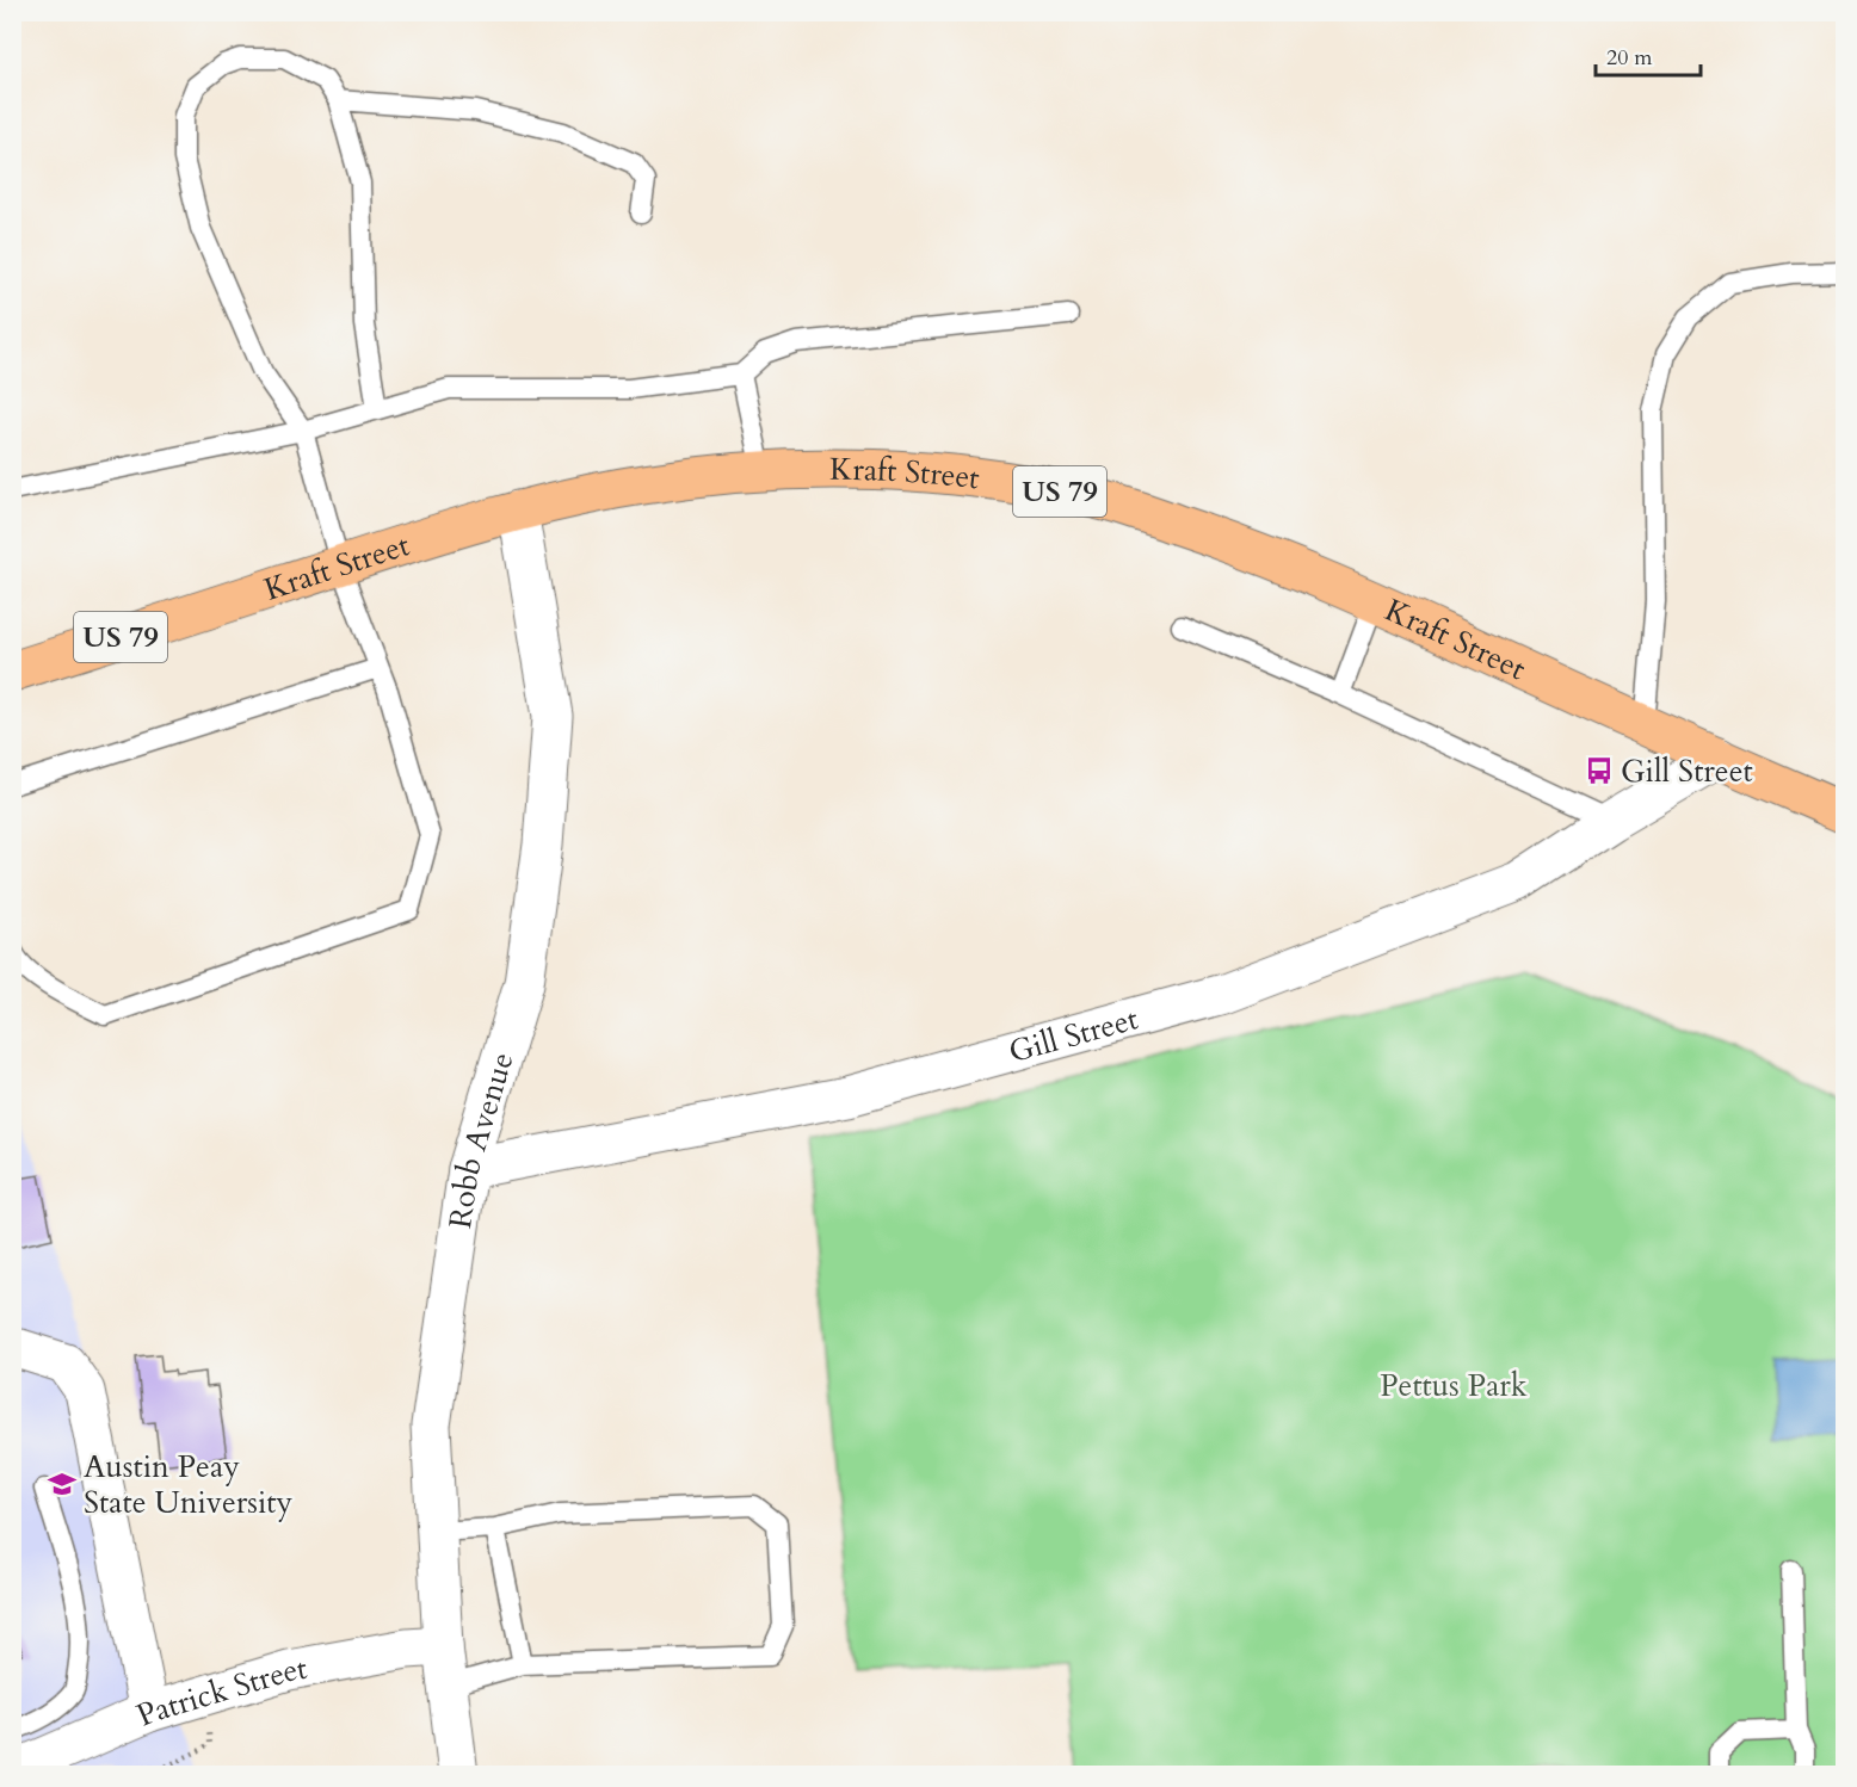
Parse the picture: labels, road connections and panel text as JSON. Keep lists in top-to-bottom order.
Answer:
{
  "streets": {
    "highway": ["Kraft Street", "US 79"],
    "street": ["Gill Street", "Robb Avenue", "Patrick Street"]
  },
  "crossings": [
    ["Kraft Street", "Gill Street"],
    ["Kraft Street", "Robb Avenue"],
    ["Gill Street", "Robb Avenue"],
    ["Robb Avenue", "Patrick Street"]
  ],
  "parks": ["Pettus Park"],
  "places": {
    "bus stop": ["Gill Street"],
    "school or university": ["Austin Peay State University"]
  },
  "scale_bar": "20 m"
}
